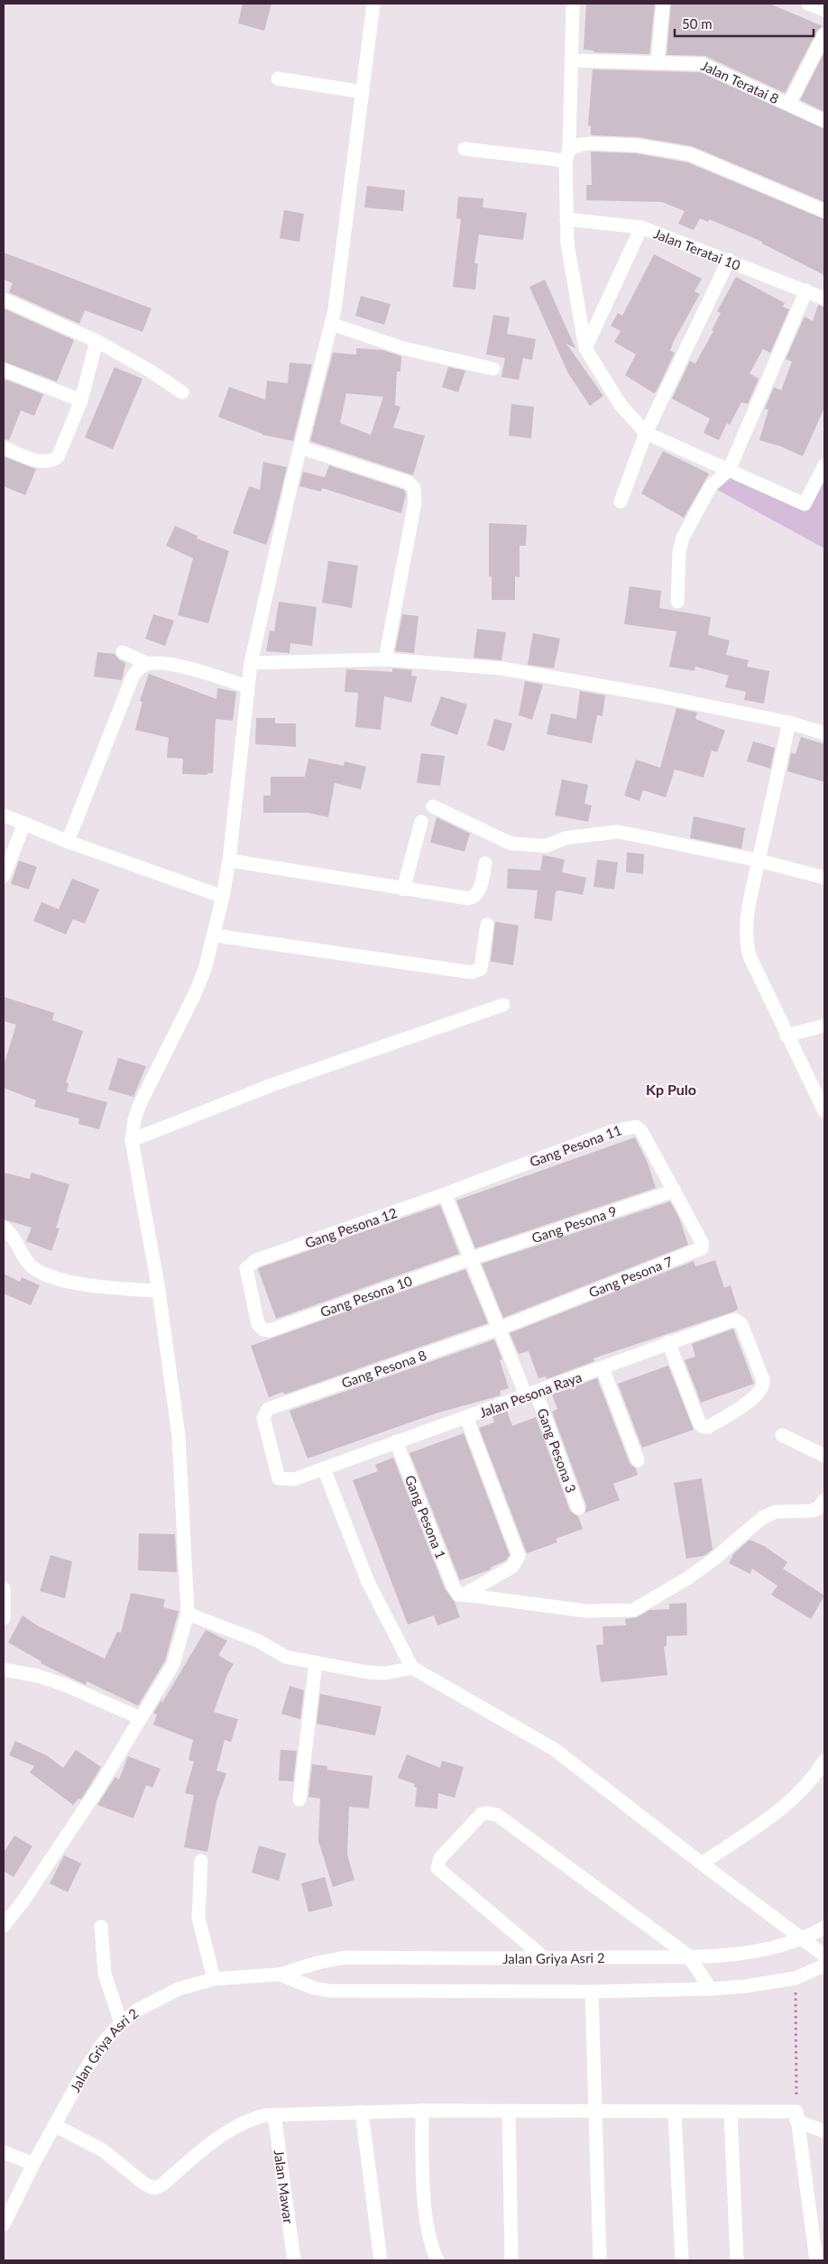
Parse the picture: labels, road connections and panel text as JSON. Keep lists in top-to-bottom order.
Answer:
{
  "streets": {
    "street": [
      "Jalan Teratai 8",
      "Jalan Teratai 10",
      "Gang Pesona 11",
      "Gang Pesona 9",
      "Gang Pesona 12",
      "Gang Pesona 7",
      "Gang Pesona 10",
      "Gang Pesona 8",
      "Jalan Pesona Raya",
      "Gang Pesona 3",
      "Gang Pesona 1",
      "Jalan Griya Asri 2",
      "Jalan Mawar"
    ]
  },
  "crossings": [
    ["Gang Pesona 11", "Gang Pesona 9"],
    ["Gang Pesona 11", "Gang Pesona 12"],
    ["Gang Pesona 11", "Gang Pesona 7"],
    ["Gang Pesona 11", "Gang Pesona 3"],
    ["Gang Pesona 9", "Gang Pesona 7"],
    ["Gang Pesona 9", "Gang Pesona 10"],
    ["Gang Pesona 9", "Gang Pesona 3"],
    ["Gang Pesona 12", "Gang Pesona 10"],
    ["Gang Pesona 12", "Gang Pesona 3"],
    ["Gang Pesona 7", "Gang Pesona 8"],
    ["Gang Pesona 7", "Gang Pesona 3"],
    ["Gang Pesona 10", "Gang Pesona 3"],
    ["Gang Pesona 8", "Jalan Pesona Raya"],
    ["Gang Pesona 8", "Gang Pesona 3"],
    ["Jalan Pesona Raya", "Gang Pesona 3"],
    ["Jalan Pesona Raya", "Gang Pesona 1"]
  ],
  "districts": ["Kp Pulo"],
  "scale_bar": "50 m"
}
